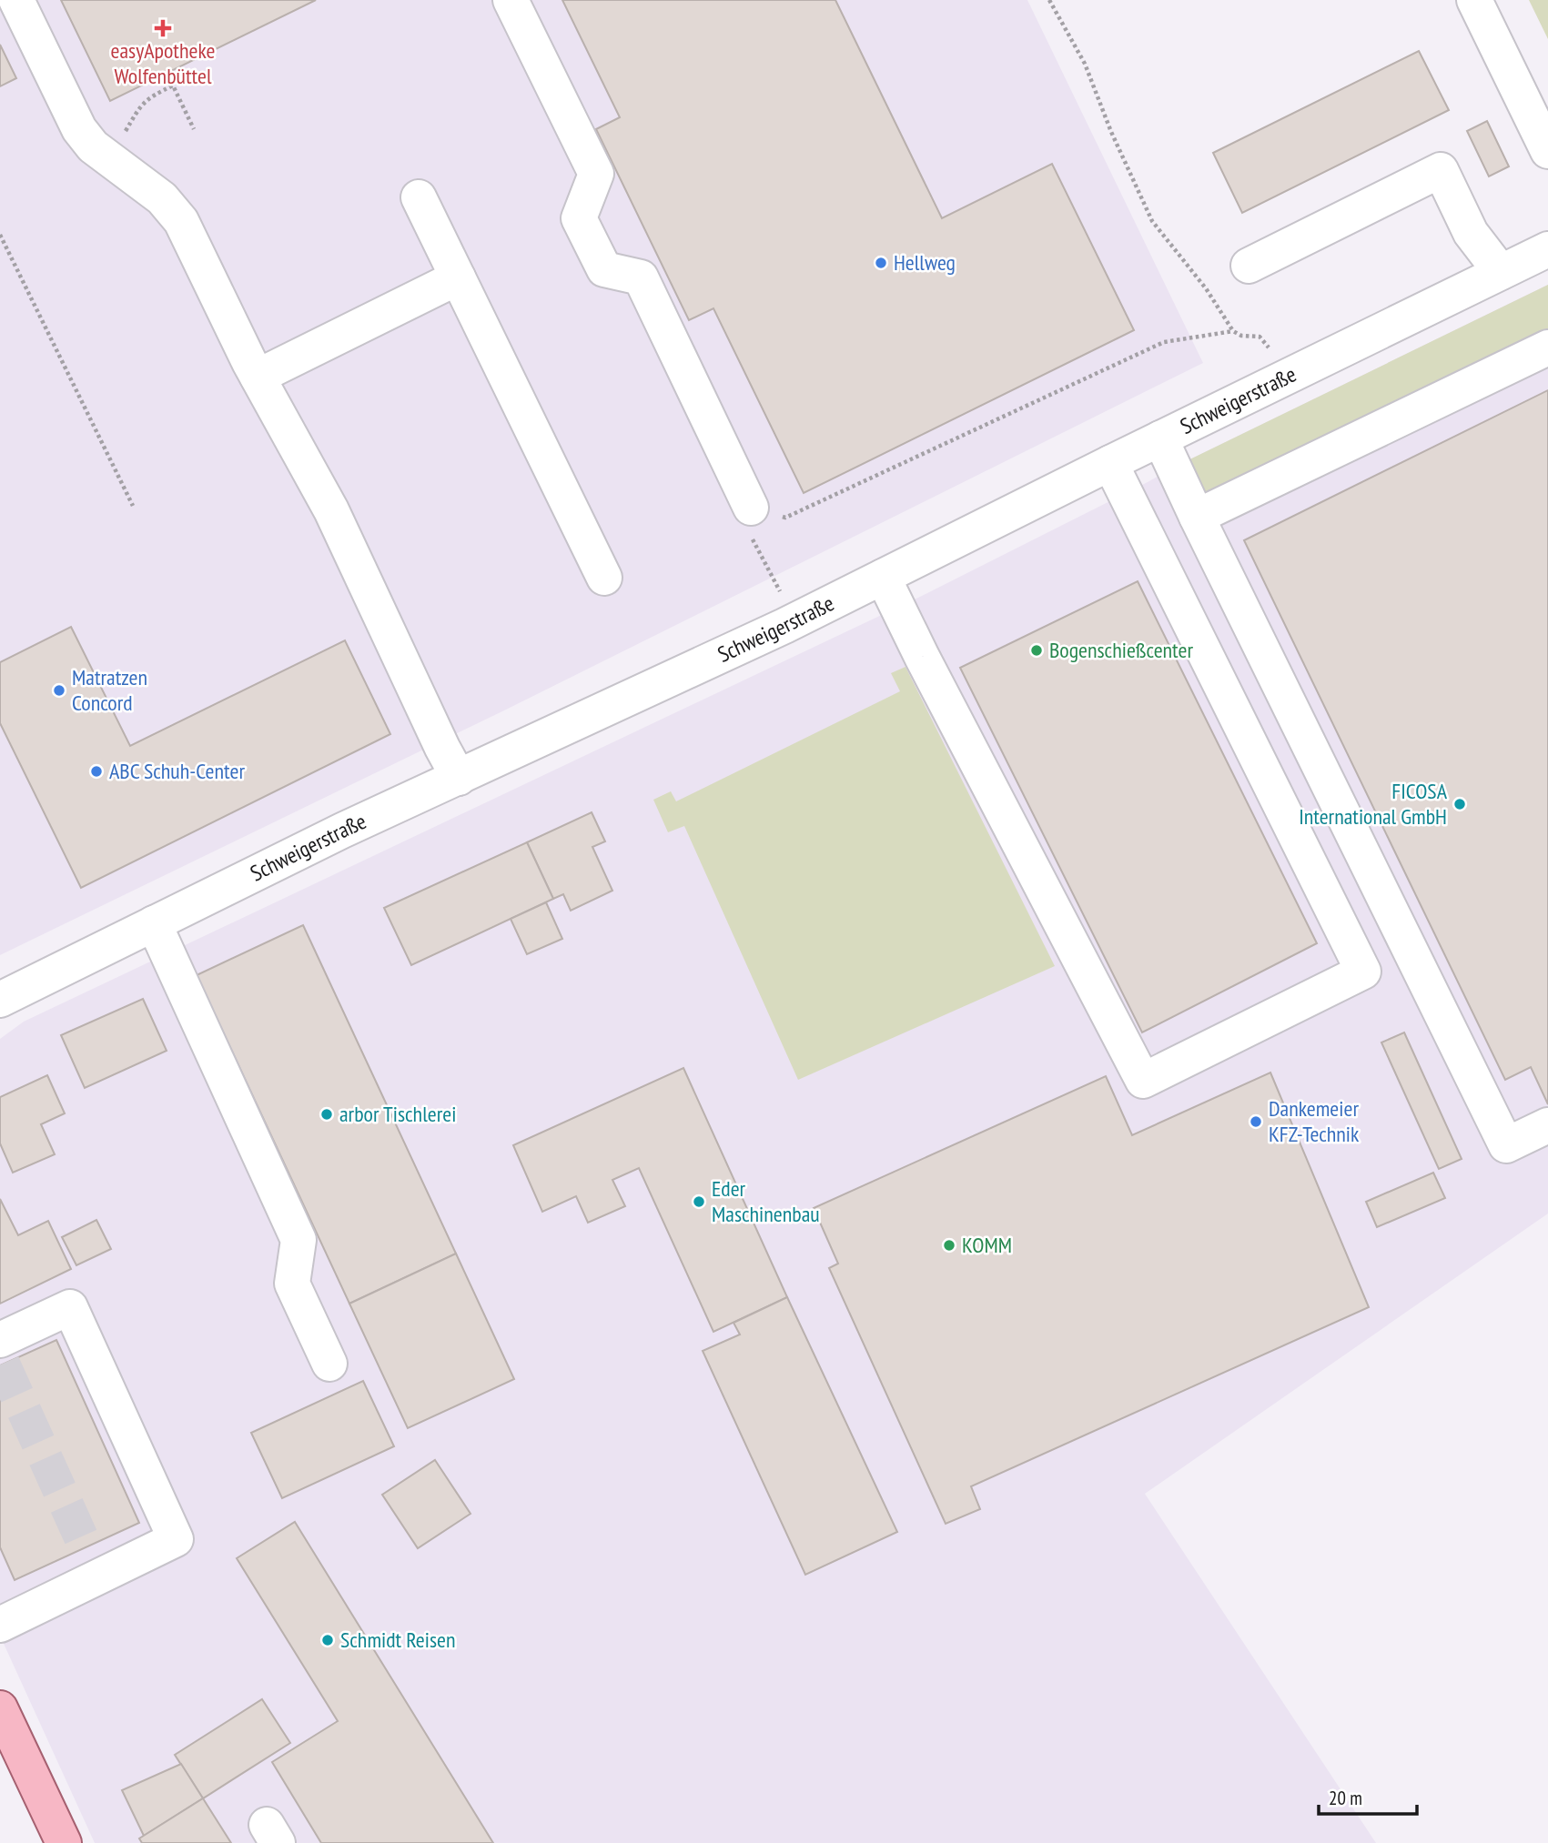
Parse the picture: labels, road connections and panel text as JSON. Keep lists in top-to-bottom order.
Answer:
{
  "streets": {
    "street": ["Schweigerstraße"]
  },
  "places": {
    "health": ["easyApotheke Wolfenbüttel"],
    "other": [
      "Hellweg",
      "Bogenschießcenter",
      "Matratzen Concord",
      "ABC Schuh-Center",
      "FICOSA International GmbH",
      "arbor Tischlerei",
      "Dankemeier KFZ-Technik",
      "Eder Maschinenbau",
      "KOMM",
      "Schmidt Reisen"
    ]
  },
  "scale_bar": "20 m"
}
